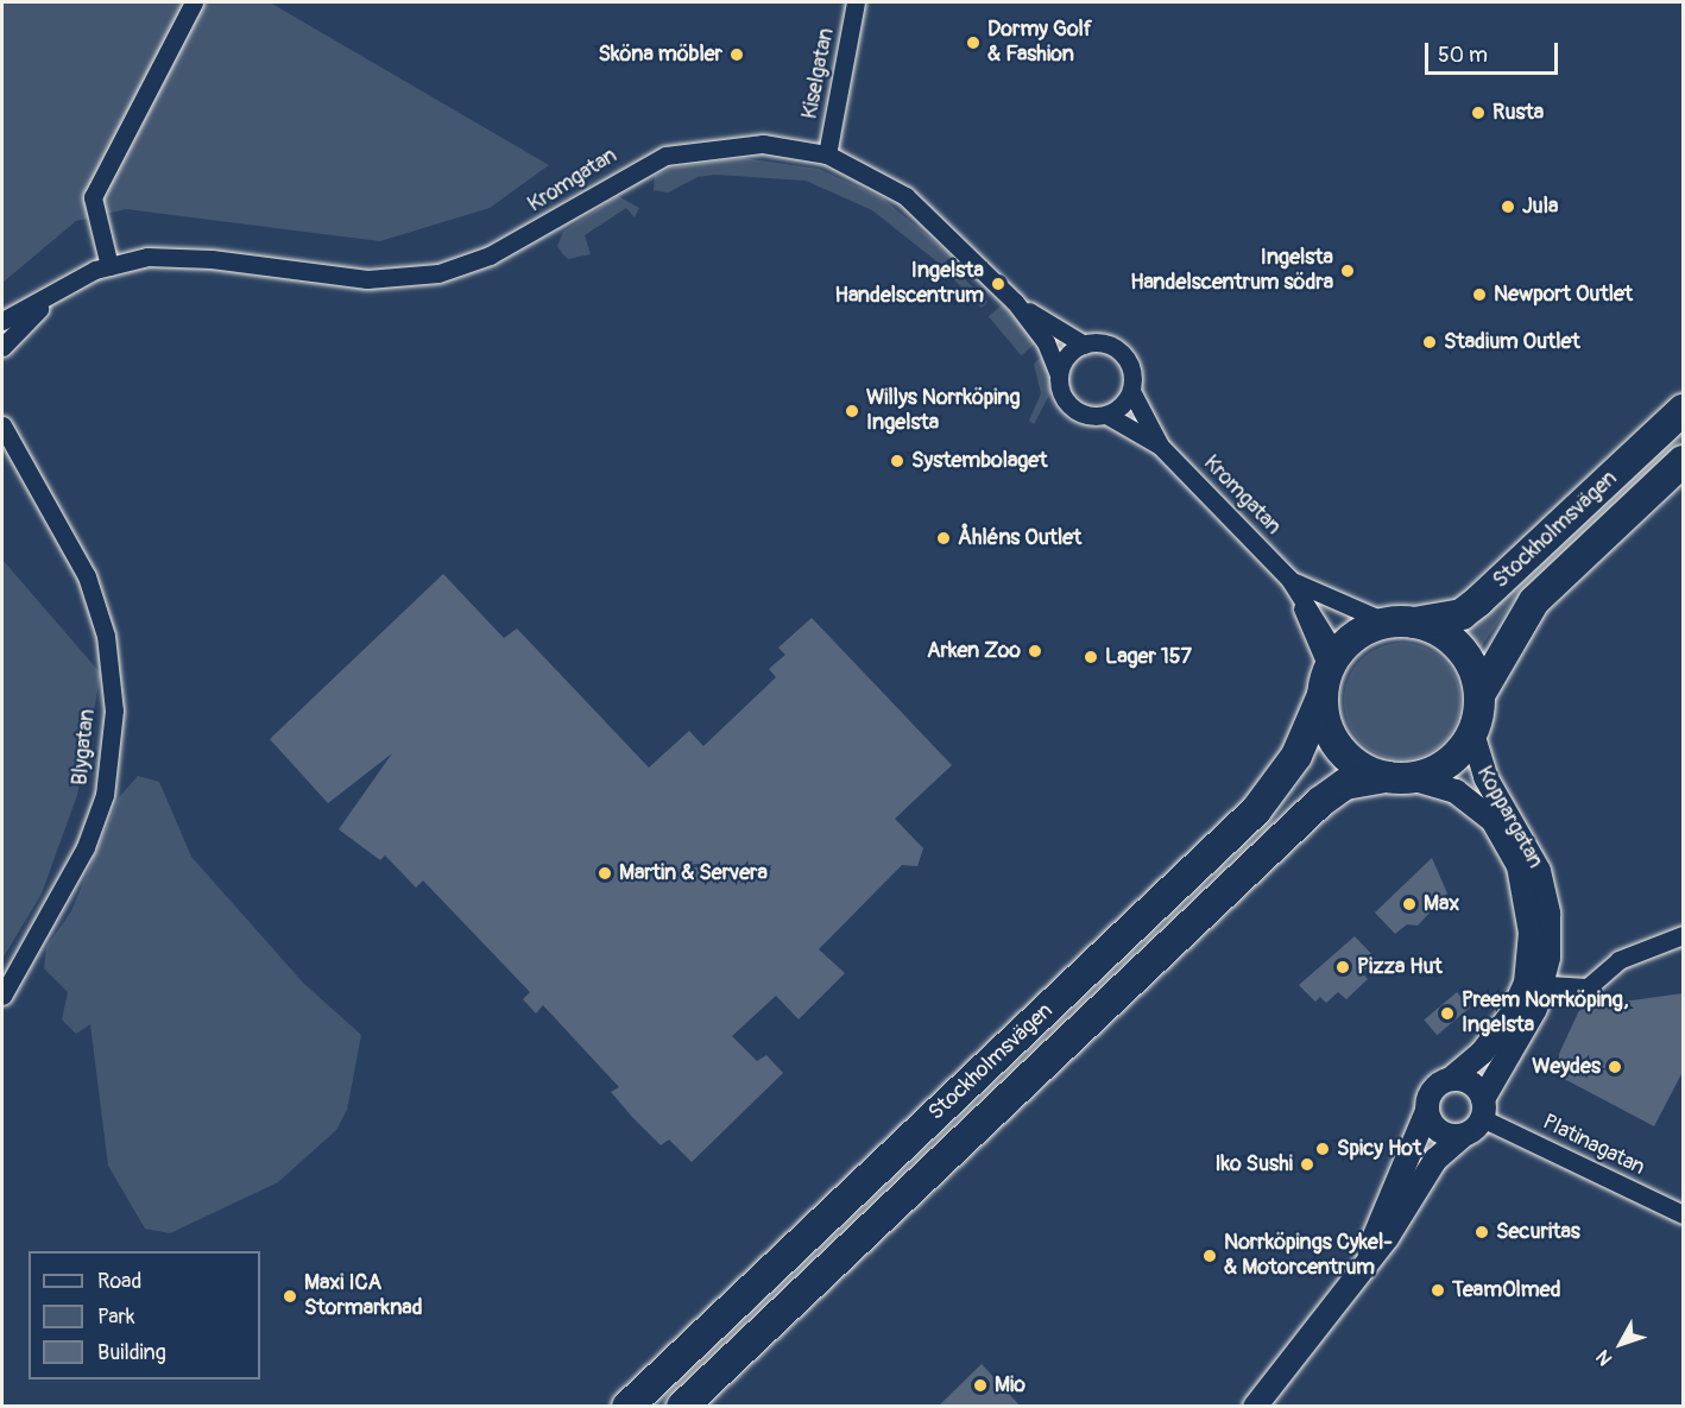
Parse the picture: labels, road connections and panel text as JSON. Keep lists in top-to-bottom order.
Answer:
{
  "streets": {
    "highway": ["Stockholmsvägen"],
    "street": [
      "Kiselgatan",
      "Kromgatan",
      "Blygatan",
      "Koppargatan",
      "Platinagatan"
    ]
  },
  "crossings": [
    ["Kiselgatan", "Kromgatan"],
    ["Kromgatan", "Stockholmsvägen"],
    ["Kromgatan", "Koppargatan"],
    ["Stockholmsvägen", "Koppargatan"],
    ["Koppargatan", "Platinagatan"]
  ],
  "places": [
    "Dormy Golf & Fashion",
    "Sköna möbler",
    "Rusta",
    "Jula",
    "Ingelsta Handelscentrum södra",
    "Ingelsta Handelscentrum",
    "Newport Outlet",
    "Stadium Outlet",
    "Willys Norrköping Ingelsta",
    "Systembolaget",
    "Åhléns Outlet",
    "Arken Zoo",
    "Lager 157",
    "Martin & Servera",
    "Max",
    "Pizza Hut",
    "Preem Norrköping, Ingelsta",
    "Weydes",
    "Spicy Hot",
    "Iko Sushi",
    "Securitas",
    "Norrköpings Cykel- & Motorcentrum",
    "TeamOlmed",
    "Maxi ICA Stormarknad",
    "Mio"
  ],
  "legend": ["Road", "Park", "Building"],
  "scale_bar": "50 m",
  "north": "bottom left"
}
